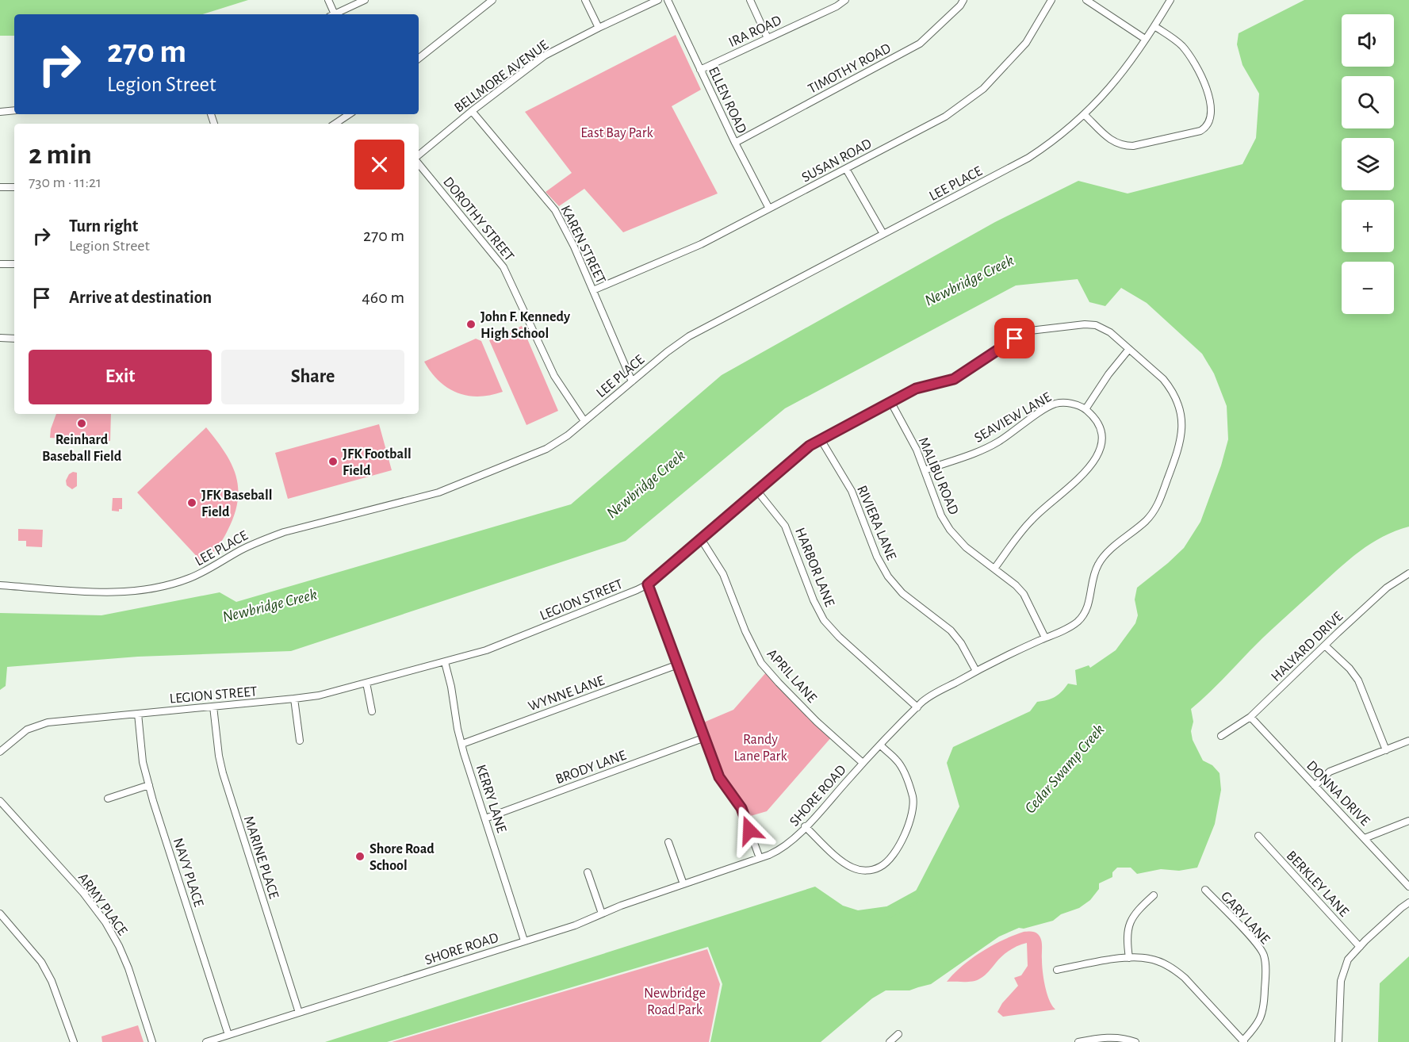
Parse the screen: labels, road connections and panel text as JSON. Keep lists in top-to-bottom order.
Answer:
{
  "streets": {
    "street": [
      "IRA ROAD",
      "TIMOTHY ROAD",
      "BELLMORE AVENUE",
      "ELLEN ROAD",
      "SUSAN ROAD",
      "LEE PLACE",
      "DOROTHY STREET",
      "KAREN STREET",
      "SEAVIEW LANE",
      "MALIBU ROAD",
      "RIVIERA LANE",
      "HARBOR LANE",
      "LEGION STREET",
      "HALYARD DRIVE",
      "APRIL LANE",
      "WYNNE LANE",
      "BRODY LANE",
      "DONNA DRIVE",
      "SHORE ROAD",
      "KERRY LANE",
      "MARINE PLACE",
      "NAVY PLACE",
      "BERKLEY LANE",
      "ARMY PLACE",
      "GARY LANE"
    ]
  },
  "crossings": [
    ["IRA ROAD", "ELLEN ROAD"],
    ["TIMOTHY ROAD", "ELLEN ROAD"],
    ["BELLMORE AVENUE", "KAREN STREET"],
    ["ELLEN ROAD", "SUSAN ROAD"],
    ["SUSAN ROAD", "KAREN STREET"],
    ["LEE PLACE", "DOROTHY STREET"],
    ["LEE PLACE", "KAREN STREET"],
    ["SEAVIEW LANE", "MALIBU ROAD"],
    ["MALIBU ROAD", "LEGION STREET"],
    ["MALIBU ROAD", "SHORE ROAD"],
    ["RIVIERA LANE", "LEGION STREET"],
    ["RIVIERA LANE", "SHORE ROAD"],
    ["HARBOR LANE", "LEGION STREET"],
    ["HARBOR LANE", "SHORE ROAD"],
    ["LEGION STREET", "APRIL LANE"],
    ["LEGION STREET", "SHORE ROAD"],
    ["LEGION STREET", "KERRY LANE"],
    ["LEGION STREET", "MARINE PLACE"],
    ["LEGION STREET", "NAVY PLACE"],
    ["HALYARD DRIVE", "DONNA DRIVE"],
    ["APRIL LANE", "SHORE ROAD"],
    ["WYNNE LANE", "KERRY LANE"],
    ["BRODY LANE", "KERRY LANE"],
    ["SHORE ROAD", "KERRY LANE"],
    ["SHORE ROAD", "MARINE PLACE"],
    ["SHORE ROAD", "NAVY PLACE"]
  ],
  "water": ["Newbridge Creek", "Cedar Swamp Creek"],
  "parks": ["East Bay Park", "Randy Lane Park", "Newbridge Road Park"],
  "places": [
    "John F. Kennedy High School",
    "Reinhard Baseball Field",
    "JFK Football Field",
    "JFK Baseball Field",
    "Shore Road School"
  ],
  "page": {
    "map_buttons": ["+", "−"],
    "turn": ["270 m", "Legion Street"],
    "heading": ["2 min", "730 m · 11:21"],
    "list": [
      {
        "name": "Turn right",
        "note": "Legion Street",
        "value": "270 m"
      },
      {
        "name": "Arrive at destination",
        "value": "460 m"
      }
    ],
    "buttons": ["Exit", "Share"]
  }
}
